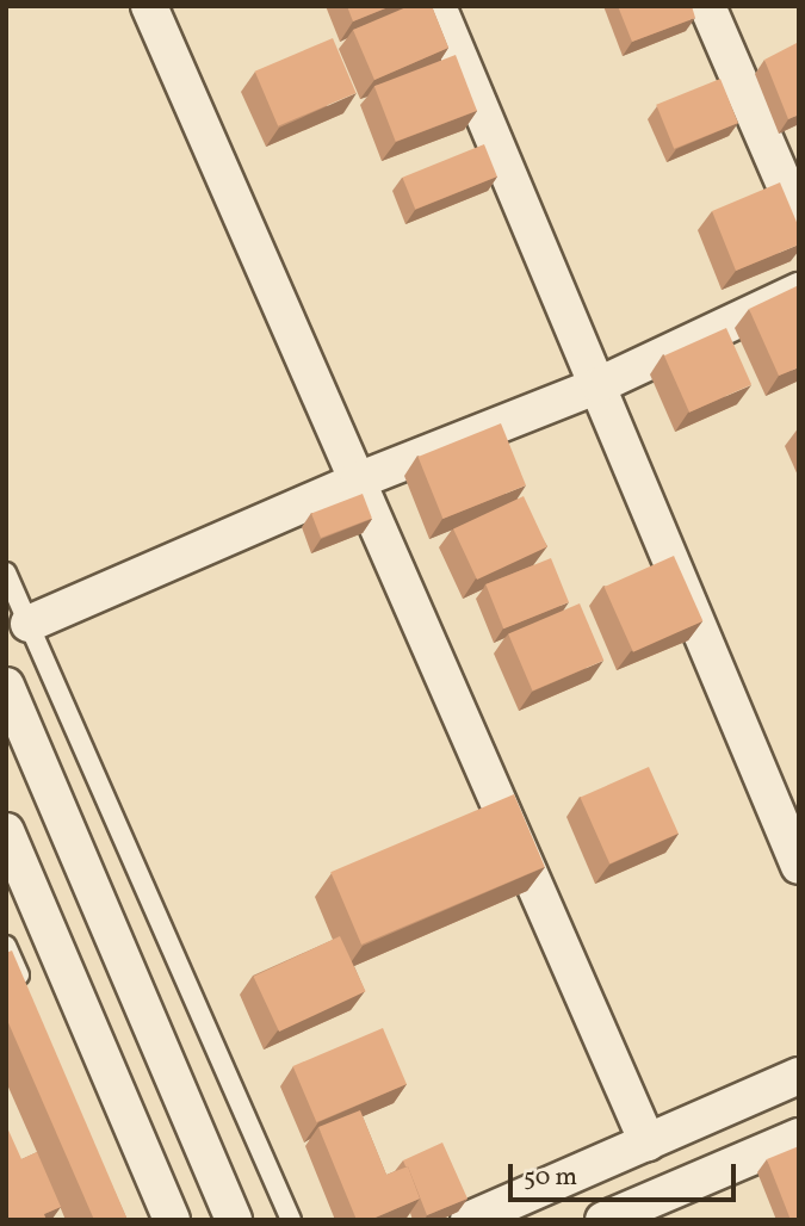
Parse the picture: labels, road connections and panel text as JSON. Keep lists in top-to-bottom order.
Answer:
{
  "scale_bar": "50 m"
}
